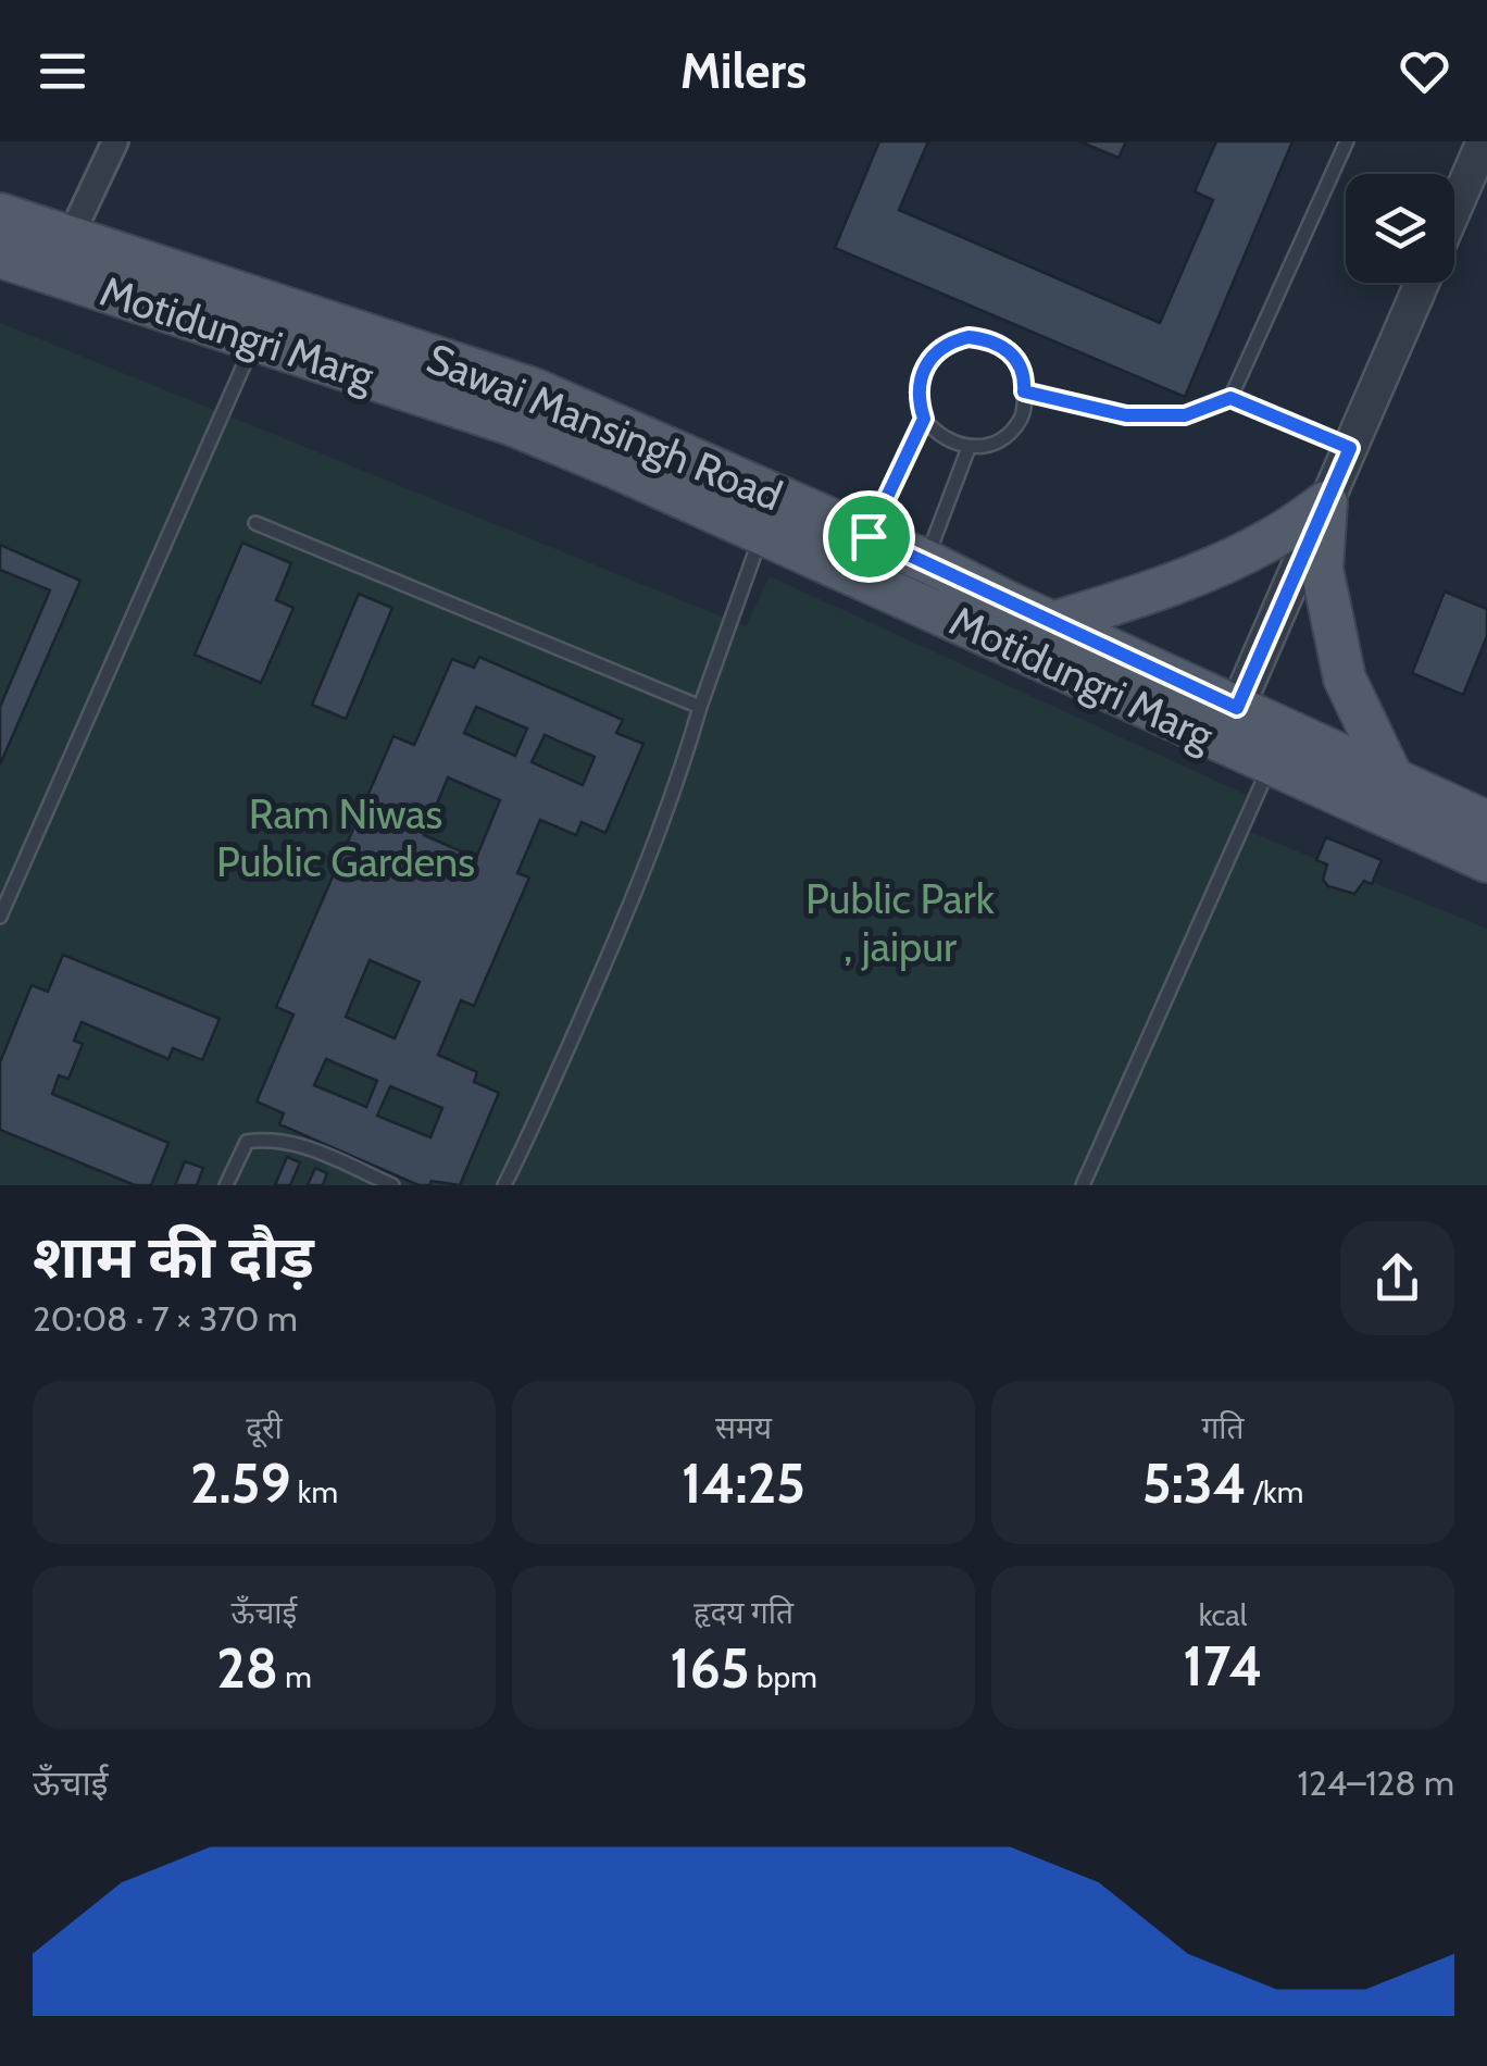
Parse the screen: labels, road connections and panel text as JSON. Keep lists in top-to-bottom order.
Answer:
{
  "streets": {
    "main road": ["Motidungri Marg", "Sawai Mansingh Road"]
  },
  "crossings": [
    ["Motidungri Marg", "Sawai Mansingh Road"]
  ],
  "parks": ["Ram Niwas Public Gardens", "Public Park , jaipur"],
  "page": {
    "header": "Milers",
    "heading": ["शाम की दौड़", "20:08 · 7 × 370 m"],
    "stats": [
      ["दूरी", "2.59 km"],
      ["समय", "14:25"],
      ["गति", "5:34 /km"],
      ["ऊँचाई", "28 m"],
      ["हृदय गति", "165 bpm"],
      ["kcal", "174"]
    ],
    "chart": ["ऊँचाई", "124–128 m"]
  }
}
